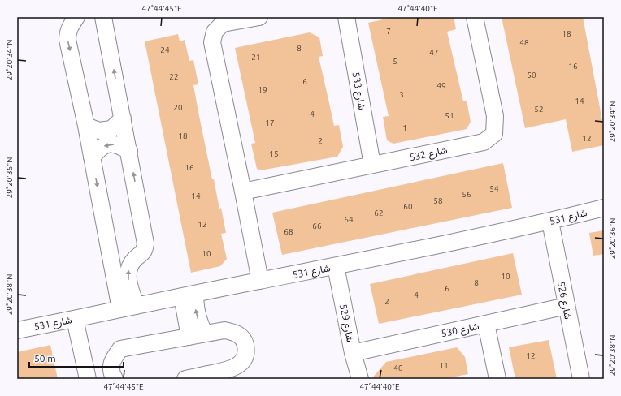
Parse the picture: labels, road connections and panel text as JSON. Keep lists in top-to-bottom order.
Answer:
{
  "streets": {
    "street": [
      "شارع 533",
      "شارع 532",
      "شارع 531",
      "شارع 526",
      "شارع 529",
      "شارع 530"
    ]
  },
  "crossings": [
    ["شارع 533", "شارع 532"],
    ["شارع 531", "شارع 526"],
    ["شارع 531", "شارع 529"],
    ["شارع 526", "شارع 530"],
    ["شارع 529", "شارع 530"]
  ],
  "house_numbers": [
    "7",
    "18",
    "48",
    "8",
    "24",
    "47",
    "21",
    "5",
    "16",
    "50",
    "22",
    "6",
    "49",
    "19",
    "3",
    "14",
    "20",
    "52",
    "4",
    "51",
    "17",
    "1",
    "18",
    "12",
    "2",
    "15",
    "16",
    "54",
    "56",
    "14",
    "58",
    "60",
    "62",
    "64",
    "12",
    "66",
    "68",
    "10",
    "10",
    "8",
    "6",
    "4",
    "2",
    "12",
    "11",
    "40"
  ],
  "scale_bar": "50 m",
  "coordinates": [
    "47°44'45\"E",
    "47°44'40\"E",
    "29°20'34\"N",
    "29°20'36\"N",
    "29°20'38\"N"
  ]
}
